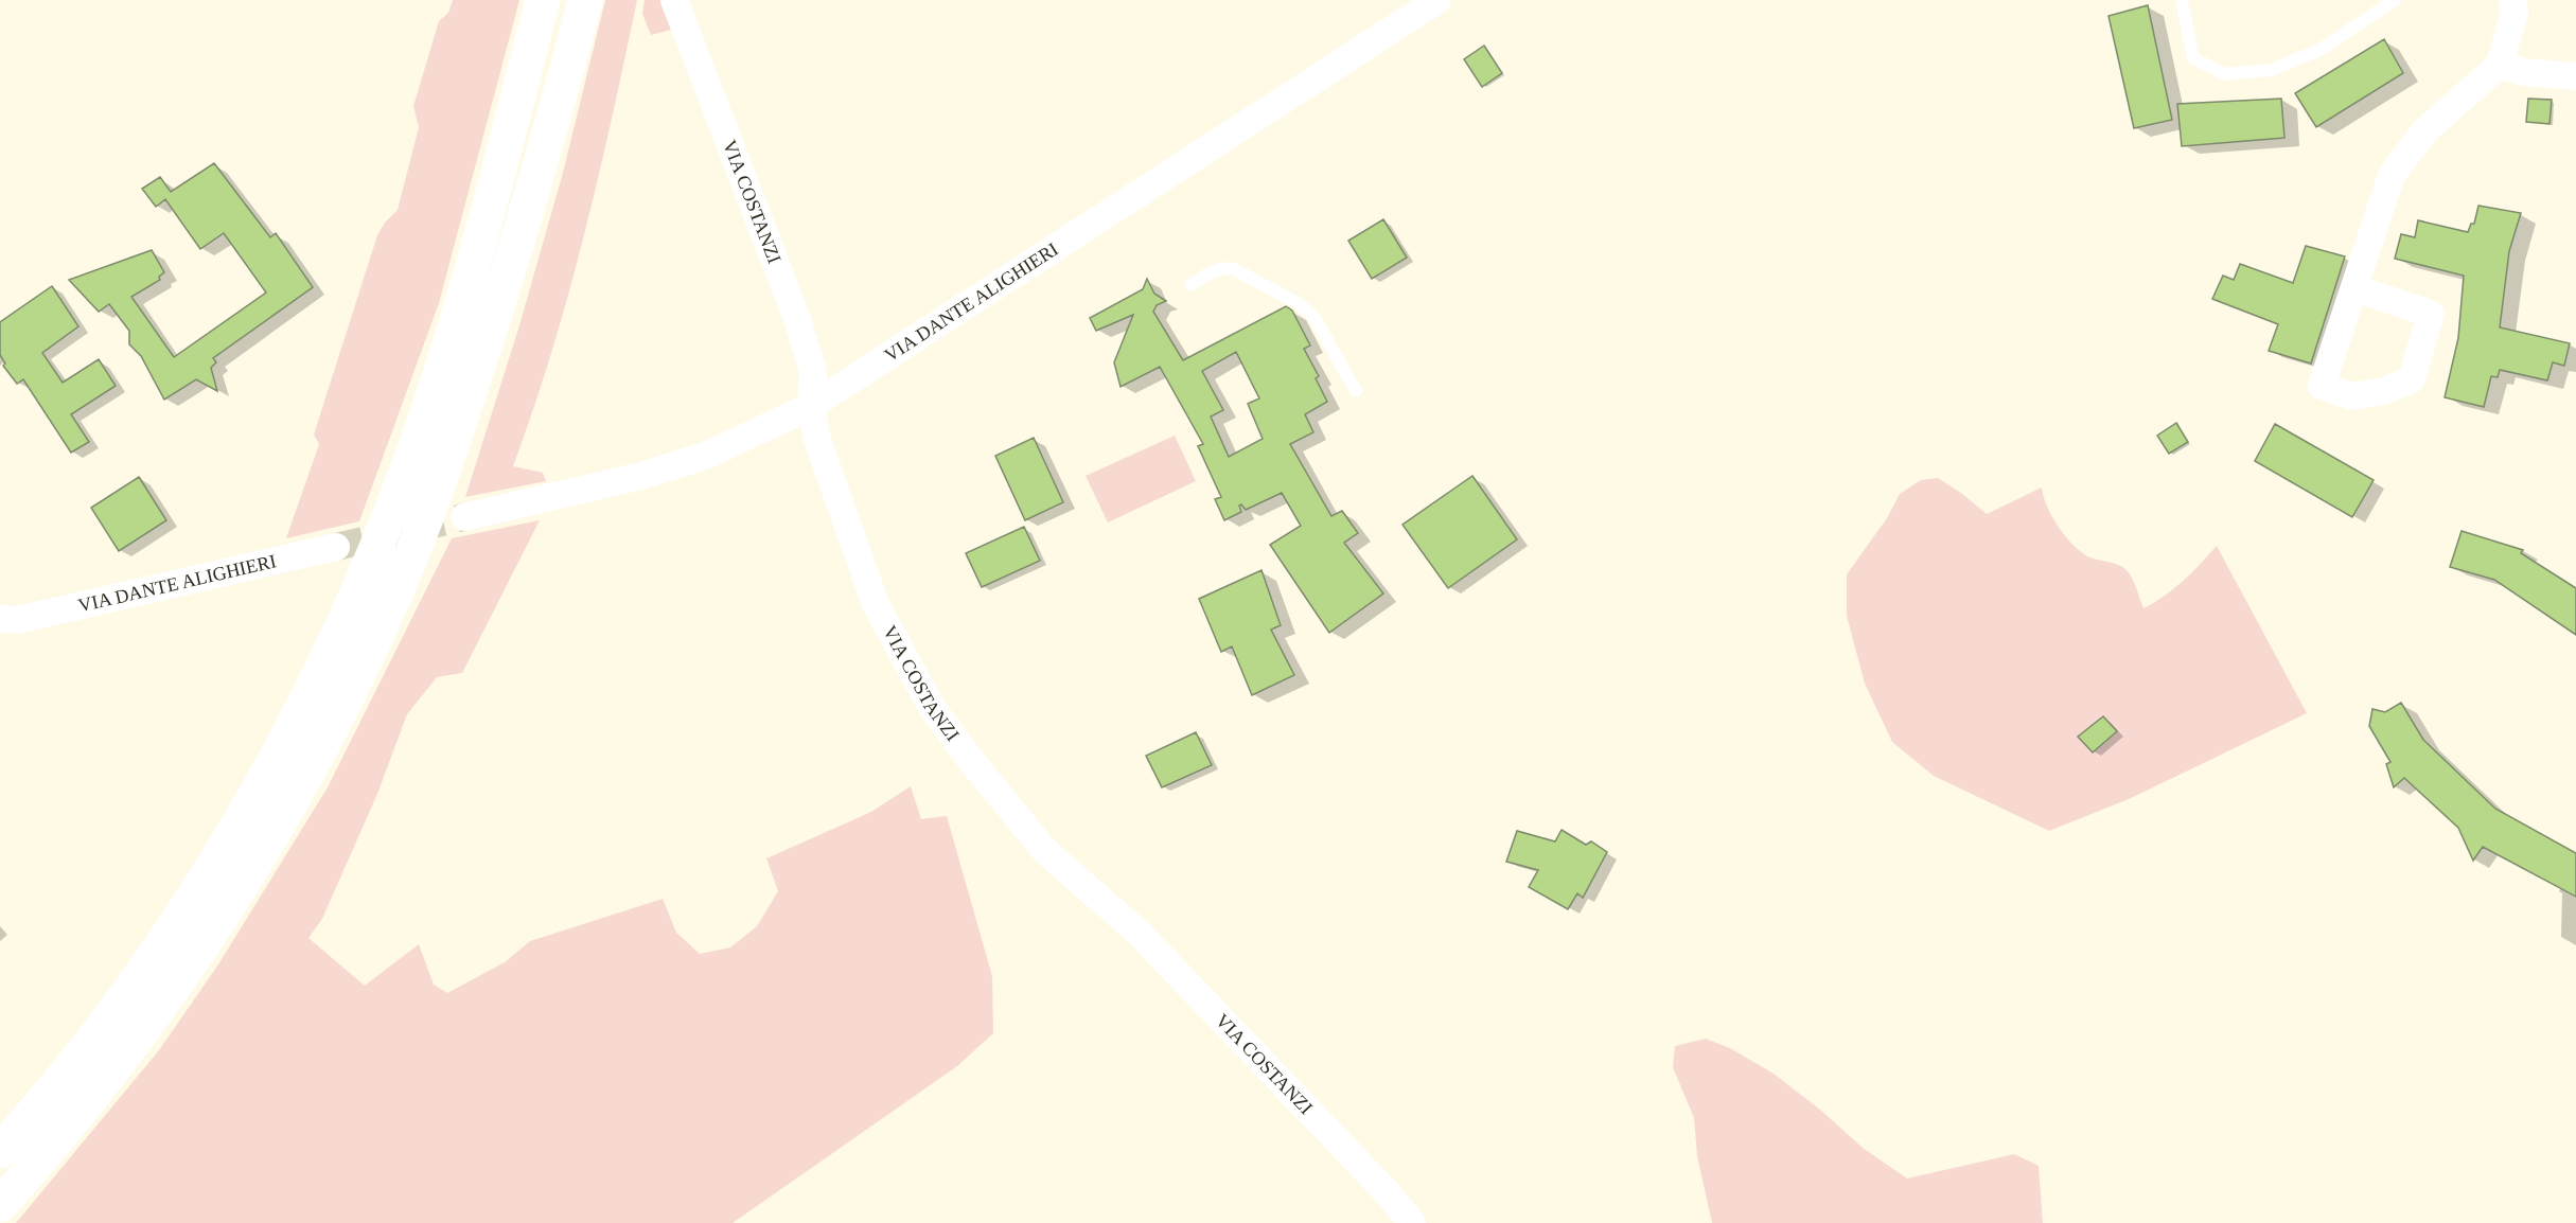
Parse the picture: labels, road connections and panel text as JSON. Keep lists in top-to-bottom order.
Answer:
{
  "streets": {
    "street": ["VIA COSTANZI", "VIA DANTE ALIGHIERI"]
  },
  "crossings": [
    ["VIA COSTANZI", "VIA DANTE ALIGHIERI"]
  ]
}
